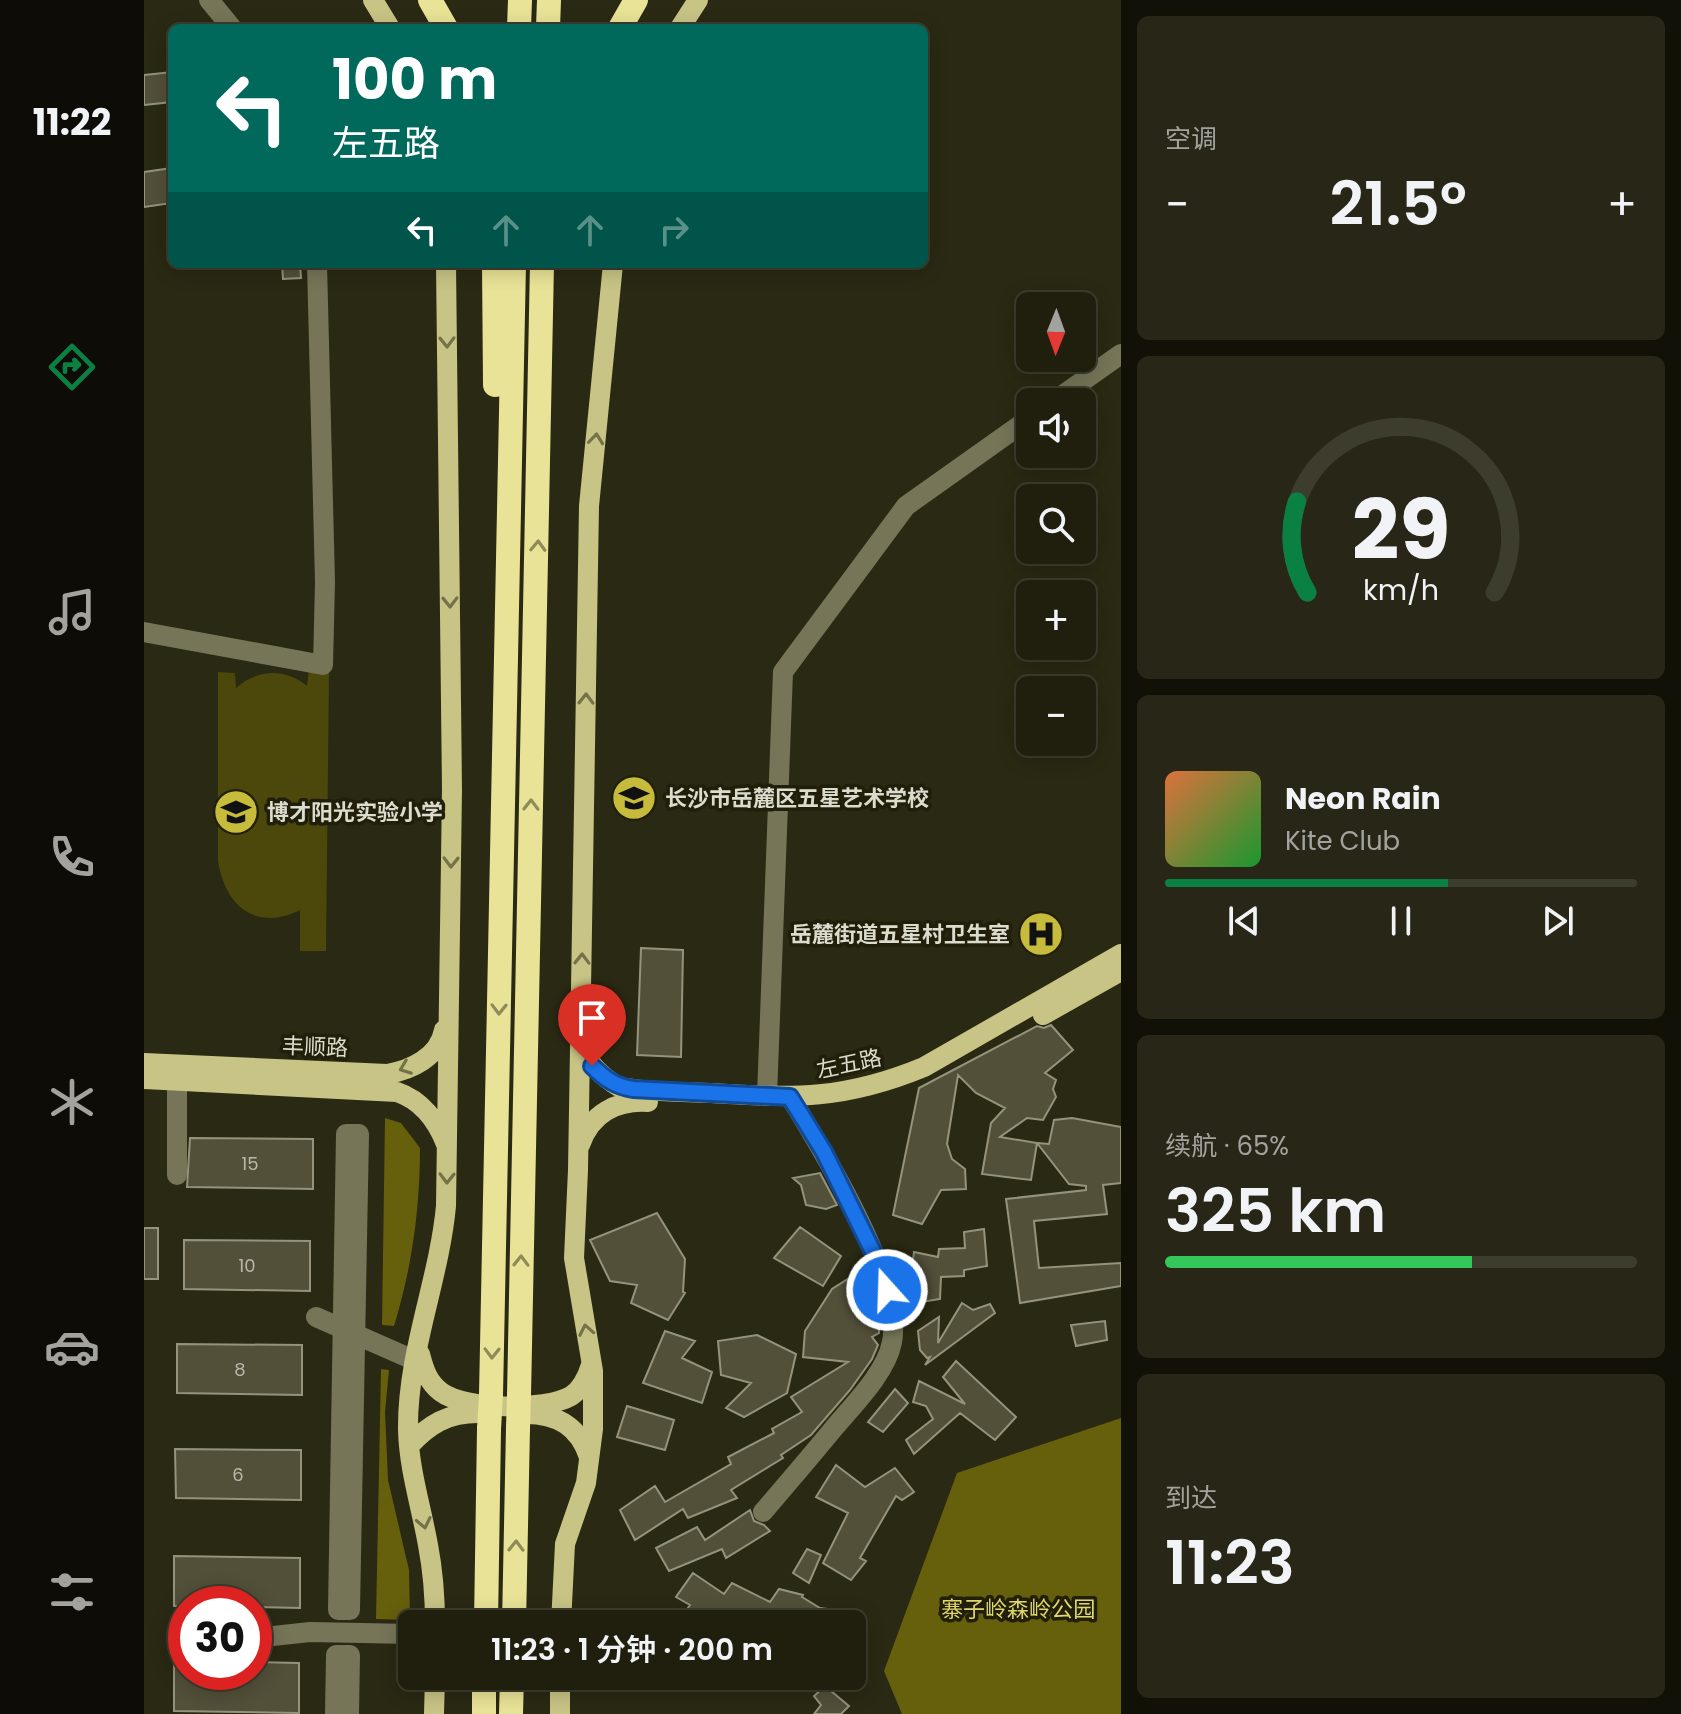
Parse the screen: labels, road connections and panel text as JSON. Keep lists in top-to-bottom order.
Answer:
{
  "streets": {
    "main road": ["丰顺路", "左五路"]
  },
  "one_way": ["丰顺路"],
  "parks": ["寨子岭森岭公园"],
  "places": {
    "school or university": ["长沙市岳麓区五星艺术学校", "博才阳光实验小学"],
    "hospital": ["岳麓街道五星村卫生室"]
  },
  "house_numbers": [
    "15",
    "10",
    "8",
    "6"
  ],
  "north": "bottom",
  "page": {
    "tabs": "11:22",
    "tile": [
      "空调",
      ["续航 · 65%", "325 km"],
      ["到达", "11:23"]
    ],
    "turn": ["100 m", "左五路"],
    "heat": ["−", "21.5°", "+"],
    "map_buttons": ["+", "−"],
    "song": ["Neon Rain", "Kite Club"],
    "limit": "30",
    "trip": "11:23 · 1 分钟 · 200 m",
    "gauge": ["29", "km/h"]
  }
}
